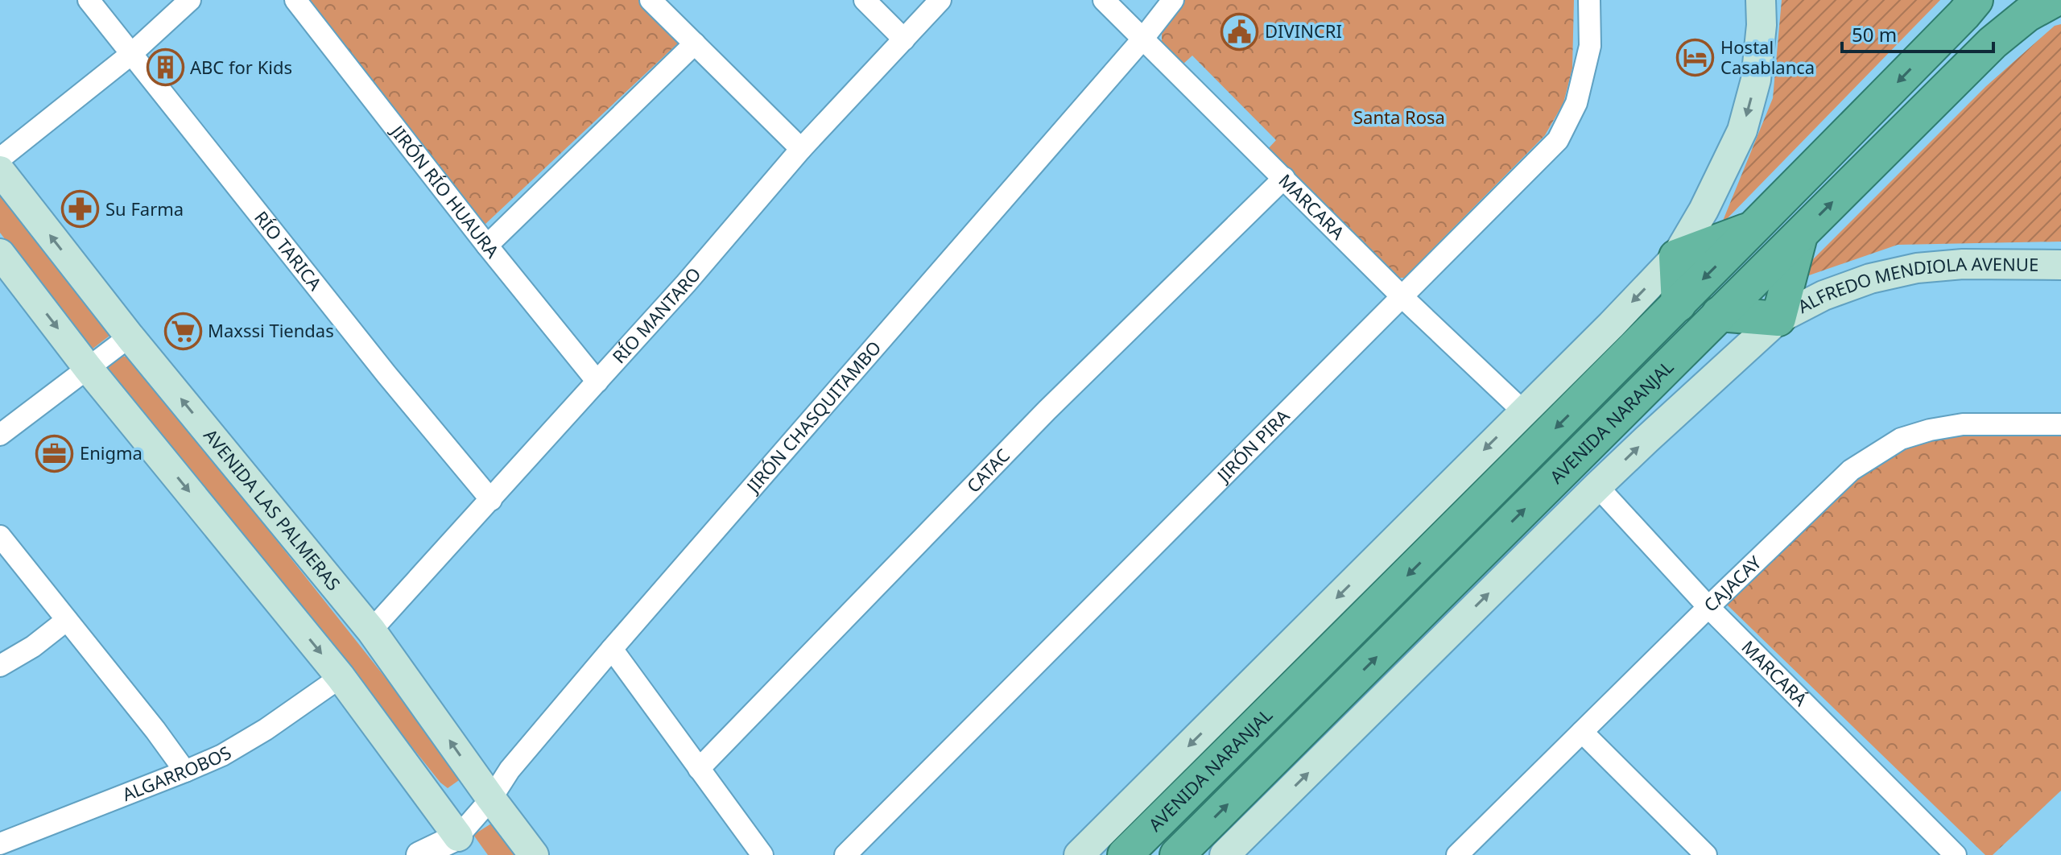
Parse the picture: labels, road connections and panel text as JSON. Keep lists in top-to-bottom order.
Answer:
{
  "streets": {
    "highway": ["AVENIDA NARANJAL"],
    "main road": ["ALFREDO MENDIOLA AVENUE", "AVENIDA LAS PALMERAS"],
    "street": [
      "JIRÓN RÍO HUAURA",
      "MARCARA",
      "RÍO TARICA",
      "RÍO MANTARO",
      "JIRÓN CHASQUITAMBO",
      "JIRÓN PIRA",
      "CATAC",
      "CAJACAY",
      "MARCARÁ",
      "ALGARROBOS"
    ]
  },
  "crossings": [
    ["JIRÓN RÍO HUAURA", "RÍO MANTARO"],
    ["MARCARA", "JIRÓN CHASQUITAMBO"],
    ["MARCARA", "AVENIDA NARANJAL"],
    ["MARCARA", "JIRÓN PIRA"],
    ["MARCARA", "CATAC"],
    ["RÍO TARICA", "RÍO MANTARO"],
    ["ALFREDO MENDIOLA AVENUE", "AVENIDA NARANJAL"],
    ["RÍO MANTARO", "AVENIDA LAS PALMERAS"],
    ["JIRÓN CHASQUITAMBO", "AVENIDA LAS PALMERAS"],
    ["AVENIDA NARANJAL", "MARCARÁ"],
    ["CAJACAY", "MARCARÁ"]
  ],
  "parks": ["Santa Rosa"],
  "places": {
    "public building": ["DIVINCRI"],
    "hotel": ["Hostal Casablanca"],
    "building": ["ABC for Kids"],
    "pharmacy": ["Su Farma"],
    "supermarket": ["Maxssi Tiendas"],
    "office": ["Enigma"]
  },
  "scale_bar": "50 m"
}
